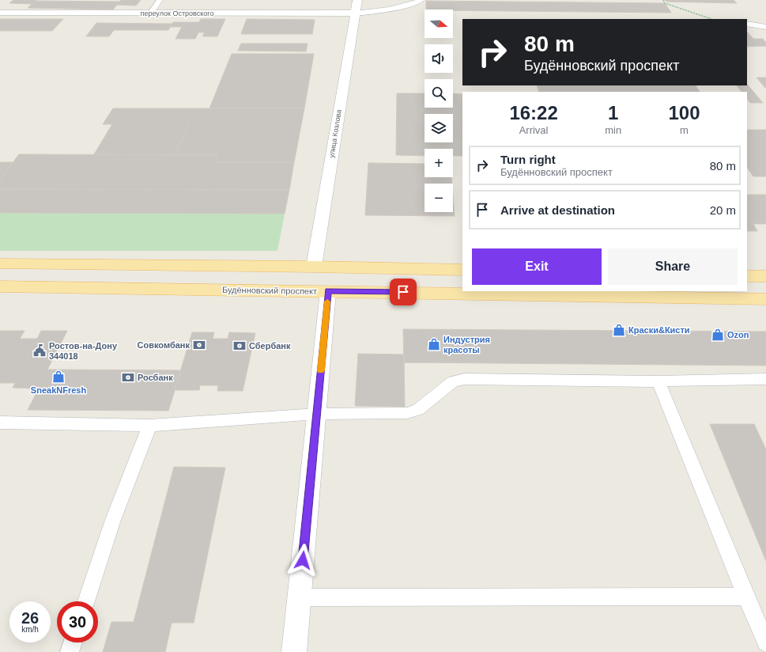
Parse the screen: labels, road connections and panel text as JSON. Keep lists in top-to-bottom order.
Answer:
{
  "streets": {
    "main road": ["Будённовский проспект"],
    "street": ["переулок Островского", "улица Козлова"]
  },
  "crossings": [
    ["переулок Островского", "улица Козлова"]
  ],
  "places": {
    "shop": [
      "Краски&Кисти",
      "Ozon",
      "Индустрия красоты",
      "SneakNFresh"
    ],
    "bank": ["Совкомбанк", "Сбербанк", "Росбанк"],
    "public building": ["Ростов-на-Дону 344018"]
  },
  "north": "right",
  "page": {
    "map_buttons": ["+", "−"],
    "turn": ["80 m", "Будённовский проспект"],
    "eta": [
      "16:22",
      "Arrival",
      "1",
      "min",
      "100",
      "m"
    ],
    "list": [
      {
        "name": "Turn right",
        "note": "Будённовский проспект",
        "value": "80 m"
      },
      {
        "name": "Arrive at destination",
        "value": "20 m"
      }
    ],
    "buttons": ["Exit", "Share"],
    "speed": "26 km/h",
    "limit": "30"
  }
}
